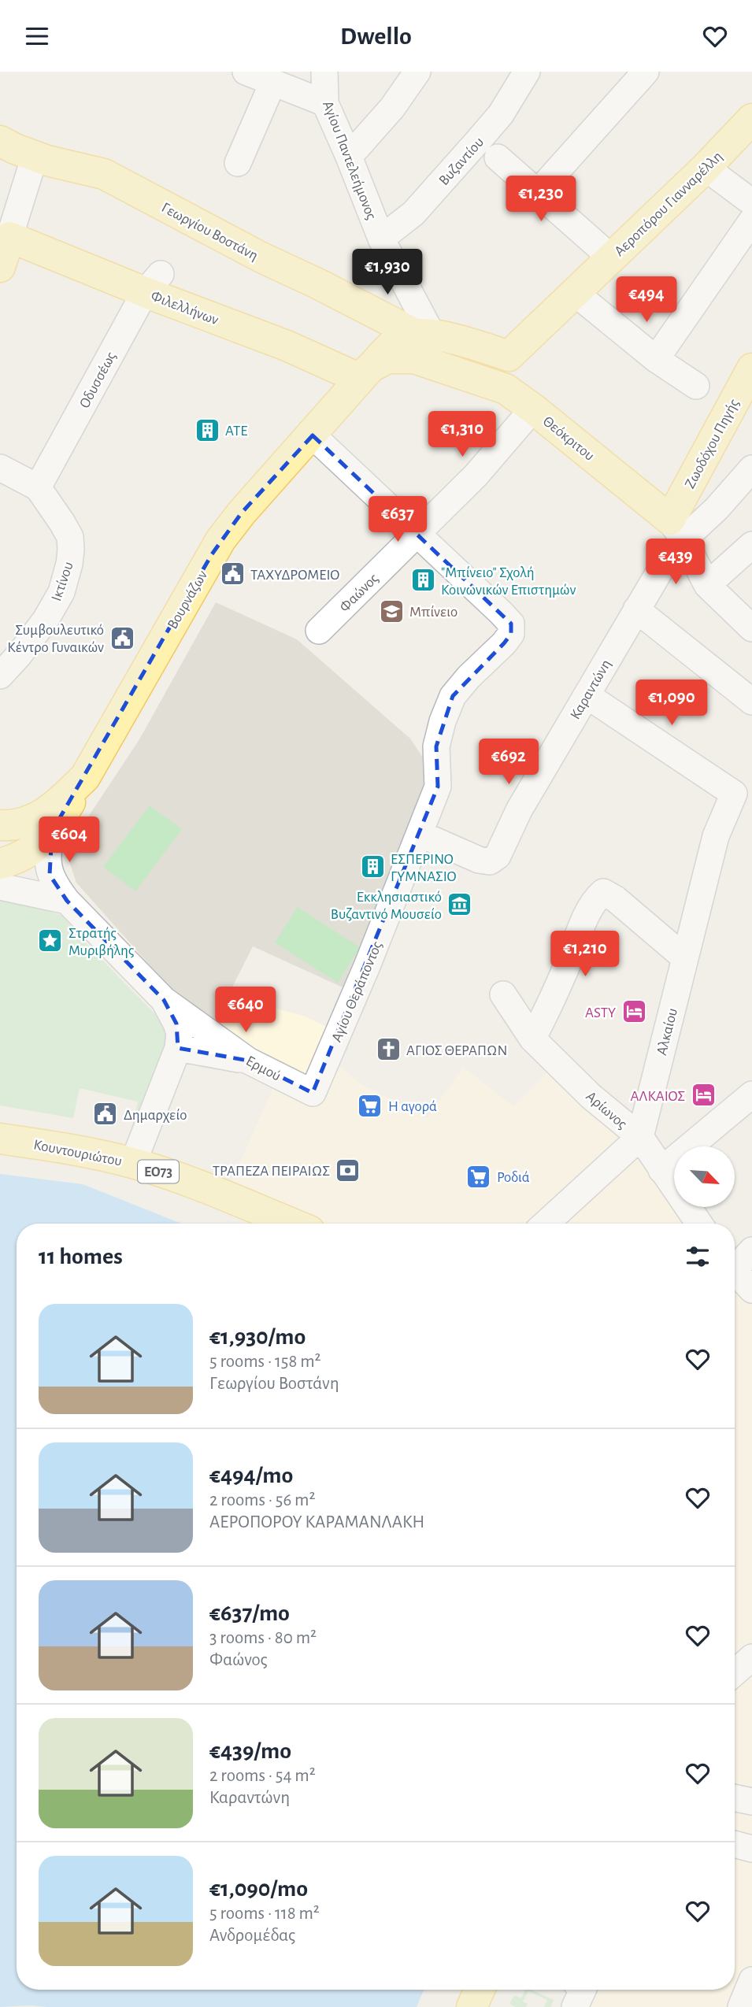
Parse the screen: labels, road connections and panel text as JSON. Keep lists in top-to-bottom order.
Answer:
{
  "streets": {
    "main road": [
      "Αεροπόρου Γιανναρέλλη",
      "Γεωργίου Βοστάνη",
      "Φιλελλήνων",
      "Θεόκριτου",
      "Ζωοδόχου Πηγής",
      "Βουρνάζων",
      "Κουντουριώτου",
      "ΕΟ73"
    ],
    "street": [
      "Αγίου Παντελεήμονος",
      "Βυζαντίου",
      "Οδυσσέως",
      "Ικτίνου",
      "Φαώνος",
      "Καραντώνη",
      "Αγίου Θεράποντος",
      "Αλκαίου",
      "Ερμού",
      "Αρίωνος"
    ]
  },
  "crossings": [
    ["Αγίου Παντελεήμονος", "Βυζαντίου"],
    ["Αγίου Παντελεήμονος", "Γεωργίου Βοστάνη"],
    ["Αγίου Παντελεήμονος", "Βουρνάζων"],
    ["Γεωργίου Βοστάνη", "Βουρνάζων"],
    ["Φιλελλήνων", "Οδυσσέως"],
    ["Φιλελλήνων", "Θεόκριτου"],
    ["Φιλελλήνων", "Βουρνάζων"],
    ["Οδυσσέως", "Ικτίνου"],
    ["Θεόκριτου", "Ζωοδόχου Πηγής"],
    ["Θεόκριτου", "Φαώνος"],
    ["Θεόκριτου", "Βουρνάζων"],
    ["Θεόκριτου", "Καραντώνη"],
    ["Ζωοδόχου Πηγής", "Καραντώνη"],
    ["Φαώνος", "Αγίου Θεράποντος"],
    ["Καραντώνη", "Αγίου Θεράποντος"],
    ["Καραντώνη", "Αλκαίου"],
    ["Αγίου Θεράποντος", "Ερμού"],
    ["Αλκαίου", "Αρίωνος"]
  ],
  "places": {
    "building": ["ΑΤΕ", "\"Μπίνειο\" Σχολή Κοινωνικών Επιστημών", "ΕΣΠΕΡΙΝΟ ΓΥΜΝΑΣΙΟ"],
    "public building": ["ΤΑΧΥΔΡΟΜΕΙΟ", "Συμβουλευτικό Κέντρο Γυναικών", "Δημαρχείο"],
    "school or university": ["Μπίνειο"],
    "museum": ["Εκκλησιαστικό Βυζαντινό Μουσείο"],
    "place": ["Στρατής Μυριβήλης"],
    "hotel": ["ASTY", "ΑΛΚΑΙΟΣ"],
    "church": ["ΑΓΙΟΣ ΘΕΡΑΠΩΝ"],
    "supermarket": ["Η αγορά", "Ροδιά"],
    "bank": ["ΤΡΑΠΕΖΑ ΠΕΙΡΑΙΩΣ"]
  },
  "north": "bottom right",
  "page": {
    "header": "Dwello",
    "price": [
      "€1,230",
      "€1,930",
      "€494",
      "€1,310",
      "€637",
      "€439",
      "€1,090",
      "€692",
      "€604",
      "€1,210",
      "€640"
    ],
    "heading": "11 homes",
    "list": [
      {
        "name": "€1,930/mo",
        "note": "5 rooms · 158 m² · Γεωργίου Βοστάνη"
      },
      {
        "name": "€494/mo",
        "note": "2 rooms · 56 m² · ΑΕΡΟΠΟΡΟΥ ΚΑΡΑΜΑΝΛΑΚΗ"
      },
      {
        "name": "€637/mo",
        "note": "3 rooms · 80 m² · Φαώνος"
      },
      {
        "name": "€439/mo",
        "note": "2 rooms · 54 m² · Καραντώνη"
      },
      {
        "name": "€1,090/mo",
        "note": "5 rooms · 118 m² · Ανδρομέδας"
      }
    ]
  }
}
